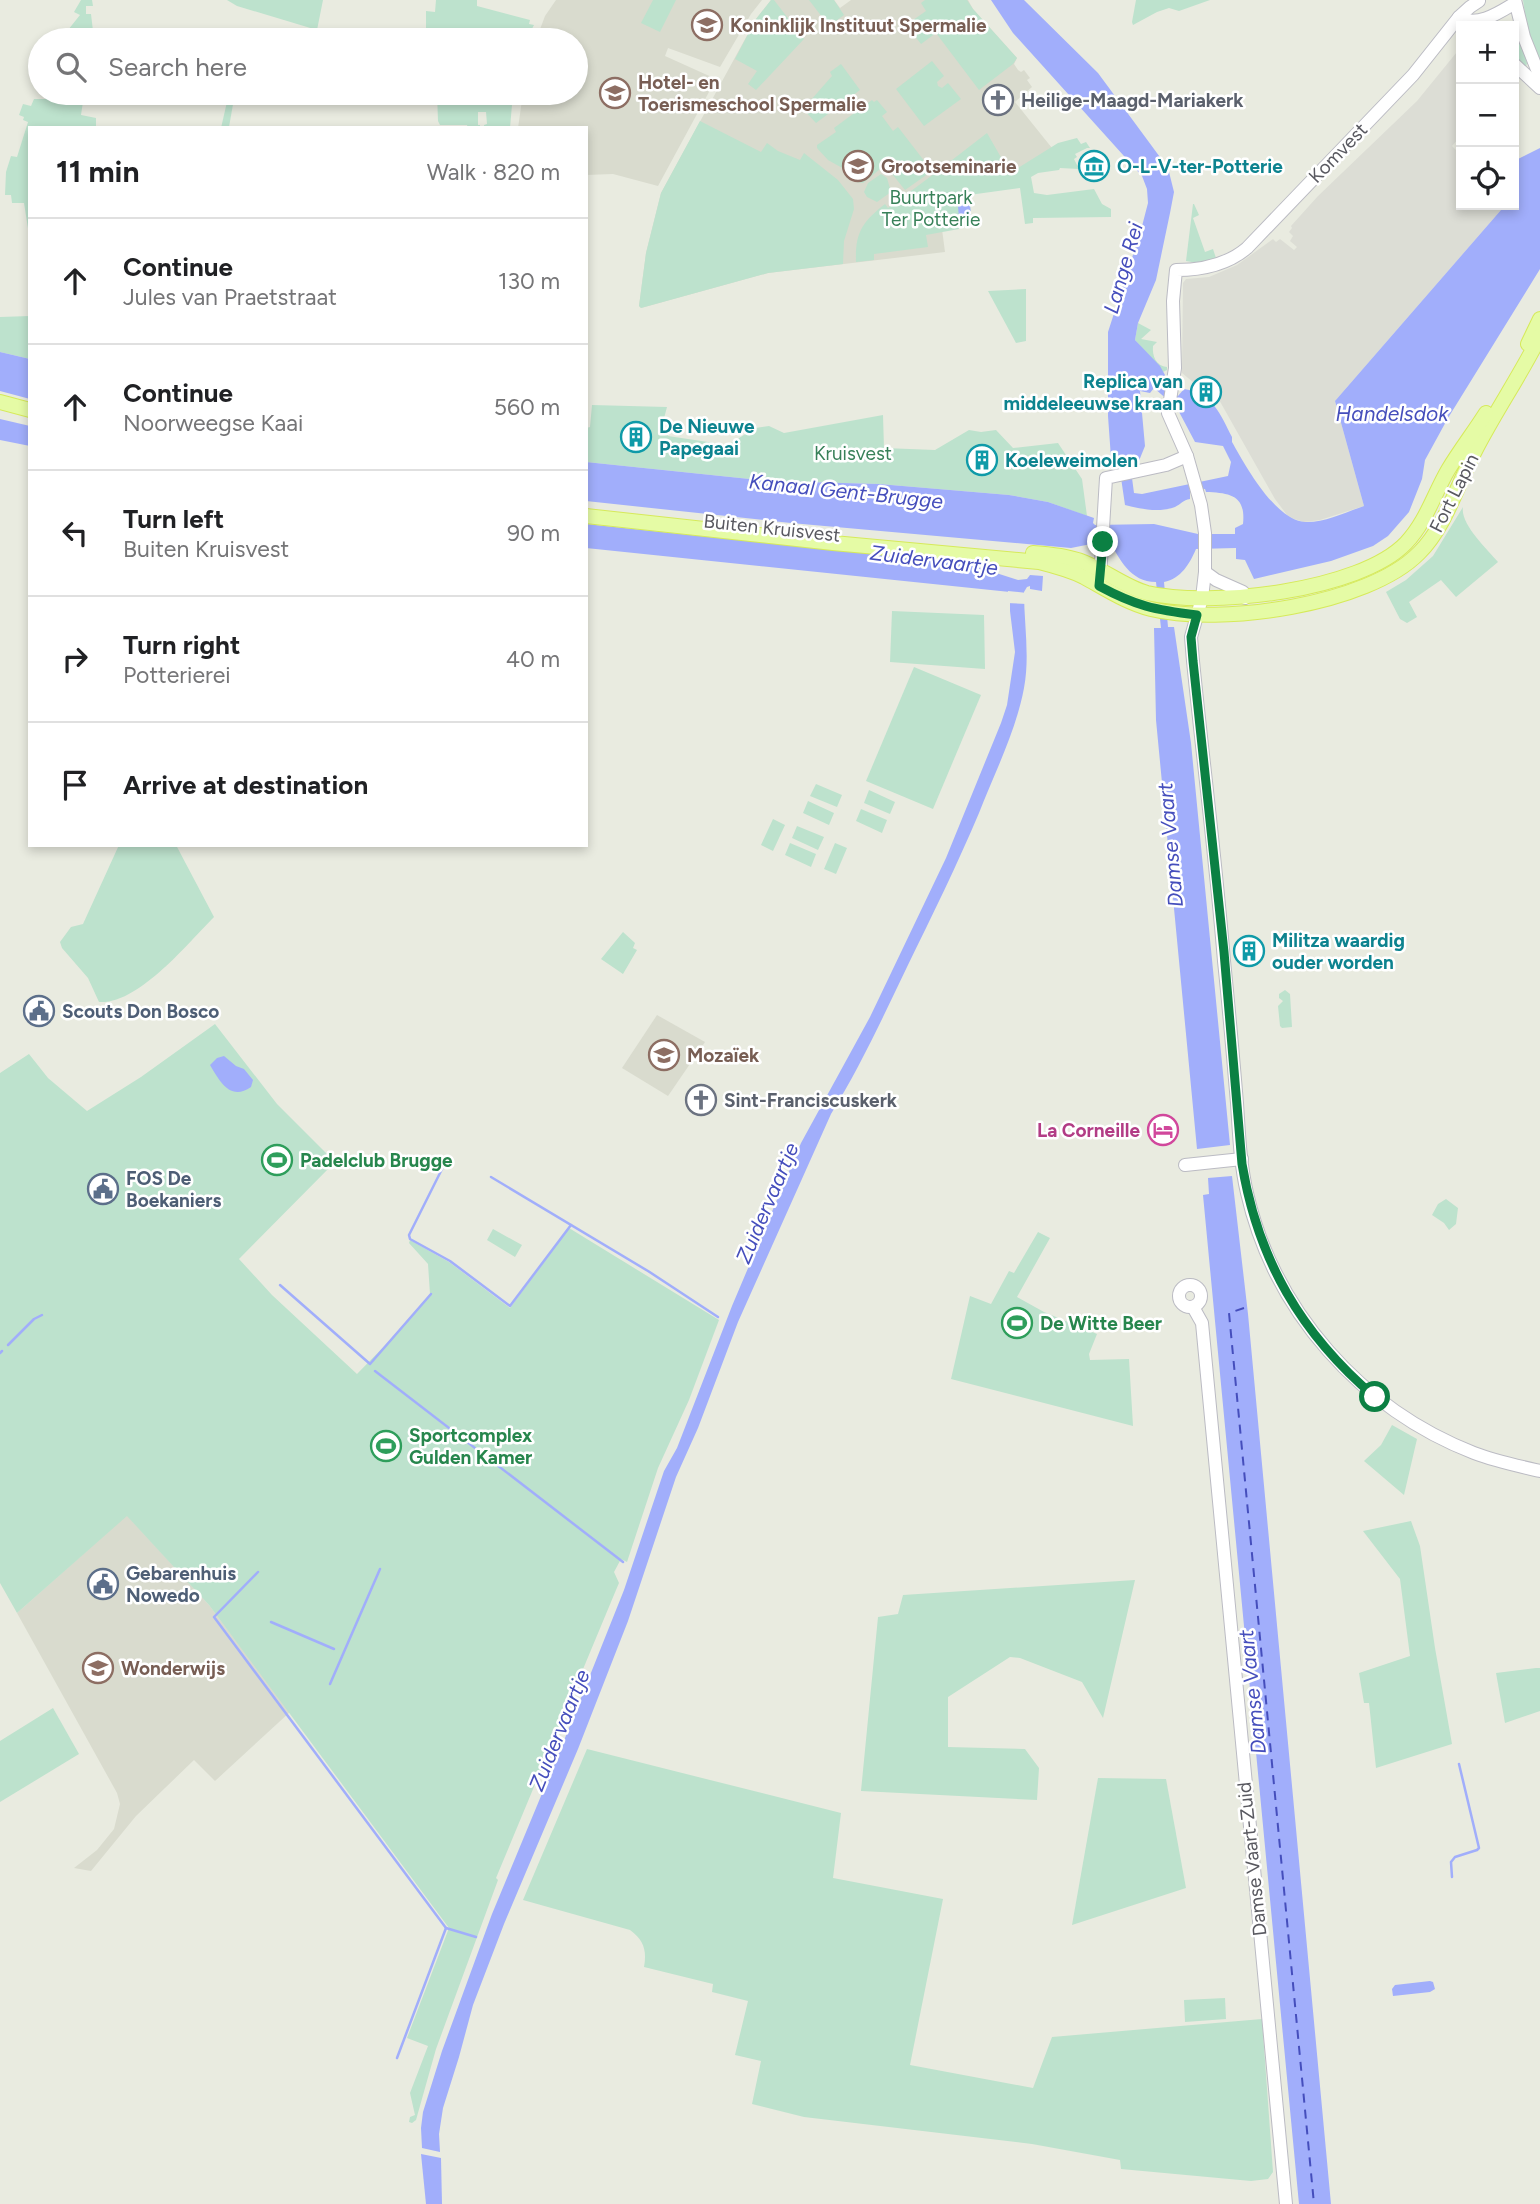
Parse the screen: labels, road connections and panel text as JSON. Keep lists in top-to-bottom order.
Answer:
{
  "streets": {
    "main road": ["Fort Lapin", "Buiten Kruisvest"],
    "street": ["Komvest", "Damse Vaart-Zuid"]
  },
  "crossings": [
    ["Fort Lapin", "Buiten Kruisvest"]
  ],
  "water": [
    "Lange Rei",
    "Handelsdok",
    "Kanaal Gent-Brugge",
    "Zuidervaartje",
    "Damse Vaart"
  ],
  "parks": ["Buurtpark Ter Potterie", "Kruisvest"],
  "places": {
    "school or university": [
      "Koninklijk Instituut Spermalie",
      "Hotel- en Toerismeschool Spermalie",
      "Grootseminarie",
      "Mozaïek",
      "Wonderwijs"
    ],
    "church": ["Heilige-Maagd-Mariakerk", "Sint-Franciscuskerk"],
    "museum": ["O-L-V-ter-Potterie"],
    "building": [
      "Replica van middeleeuwse kraan",
      "De Nieuwe Papegaai",
      "Koeleweimolen",
      "Militza waardig ouder worden"
    ],
    "public building": ["Scouts Don Bosco", "FOS De Boekaniers", "Gebarenhuis Nowedo"],
    "hotel": ["La Corneille"],
    "sports": ["Padelclub Brugge", "De Witte Beer", "Sportcomplex Gulden Kamer"]
  },
  "page": {
    "map_buttons": ["+", "−"],
    "search": "Search here",
    "heading": ["11 min", "Walk · 820 m"],
    "list": [
      ["Continue", "Jules van Praetstraat", "130 m"],
      ["Continue", "Noorweegse Kaai", "560 m"],
      ["Turn left", "Buiten Kruisvest", "90 m"],
      ["Turn right", "Potterierei", "40 m"],
      "Arrive at destination"
    ]
  }
}
